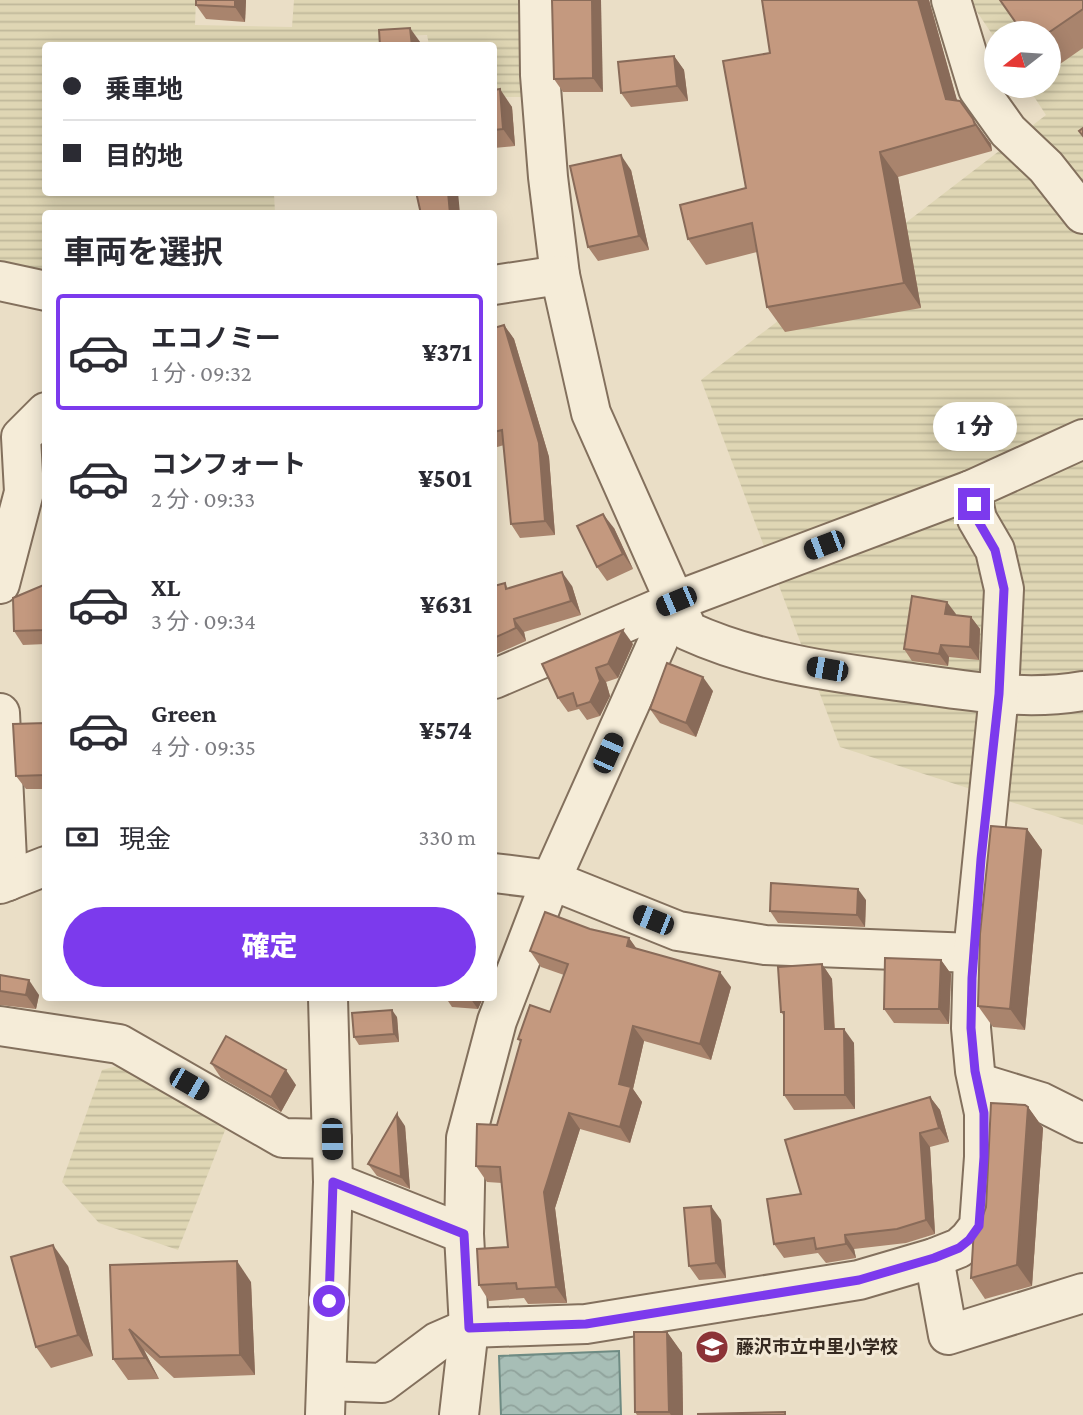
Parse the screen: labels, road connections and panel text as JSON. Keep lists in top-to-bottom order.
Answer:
{
  "places": {
    "school or university": ["藤沢市立中里小学校"]
  },
  "north": "left",
  "page": {
    "banner": ["乗車地", "目的地"],
    "heading": "車両を選択",
    "list": [
      {
        "name": "エコノミー",
        "note": "1 分 · 09:32",
        "value": "¥371"
      },
      {
        "name": "コンフォート",
        "note": "2 分 · 09:33",
        "value": "¥501"
      },
      {
        "name": "XL",
        "note": "3 分 · 09:34",
        "value": "¥631"
      },
      {
        "name": "Green",
        "note": "4 分 · 09:35",
        "value": "¥574"
      }
    ],
    "bubble": "1 分",
    "pay": ["現金", "330 m"],
    "buttons": "確定"
  }
}
